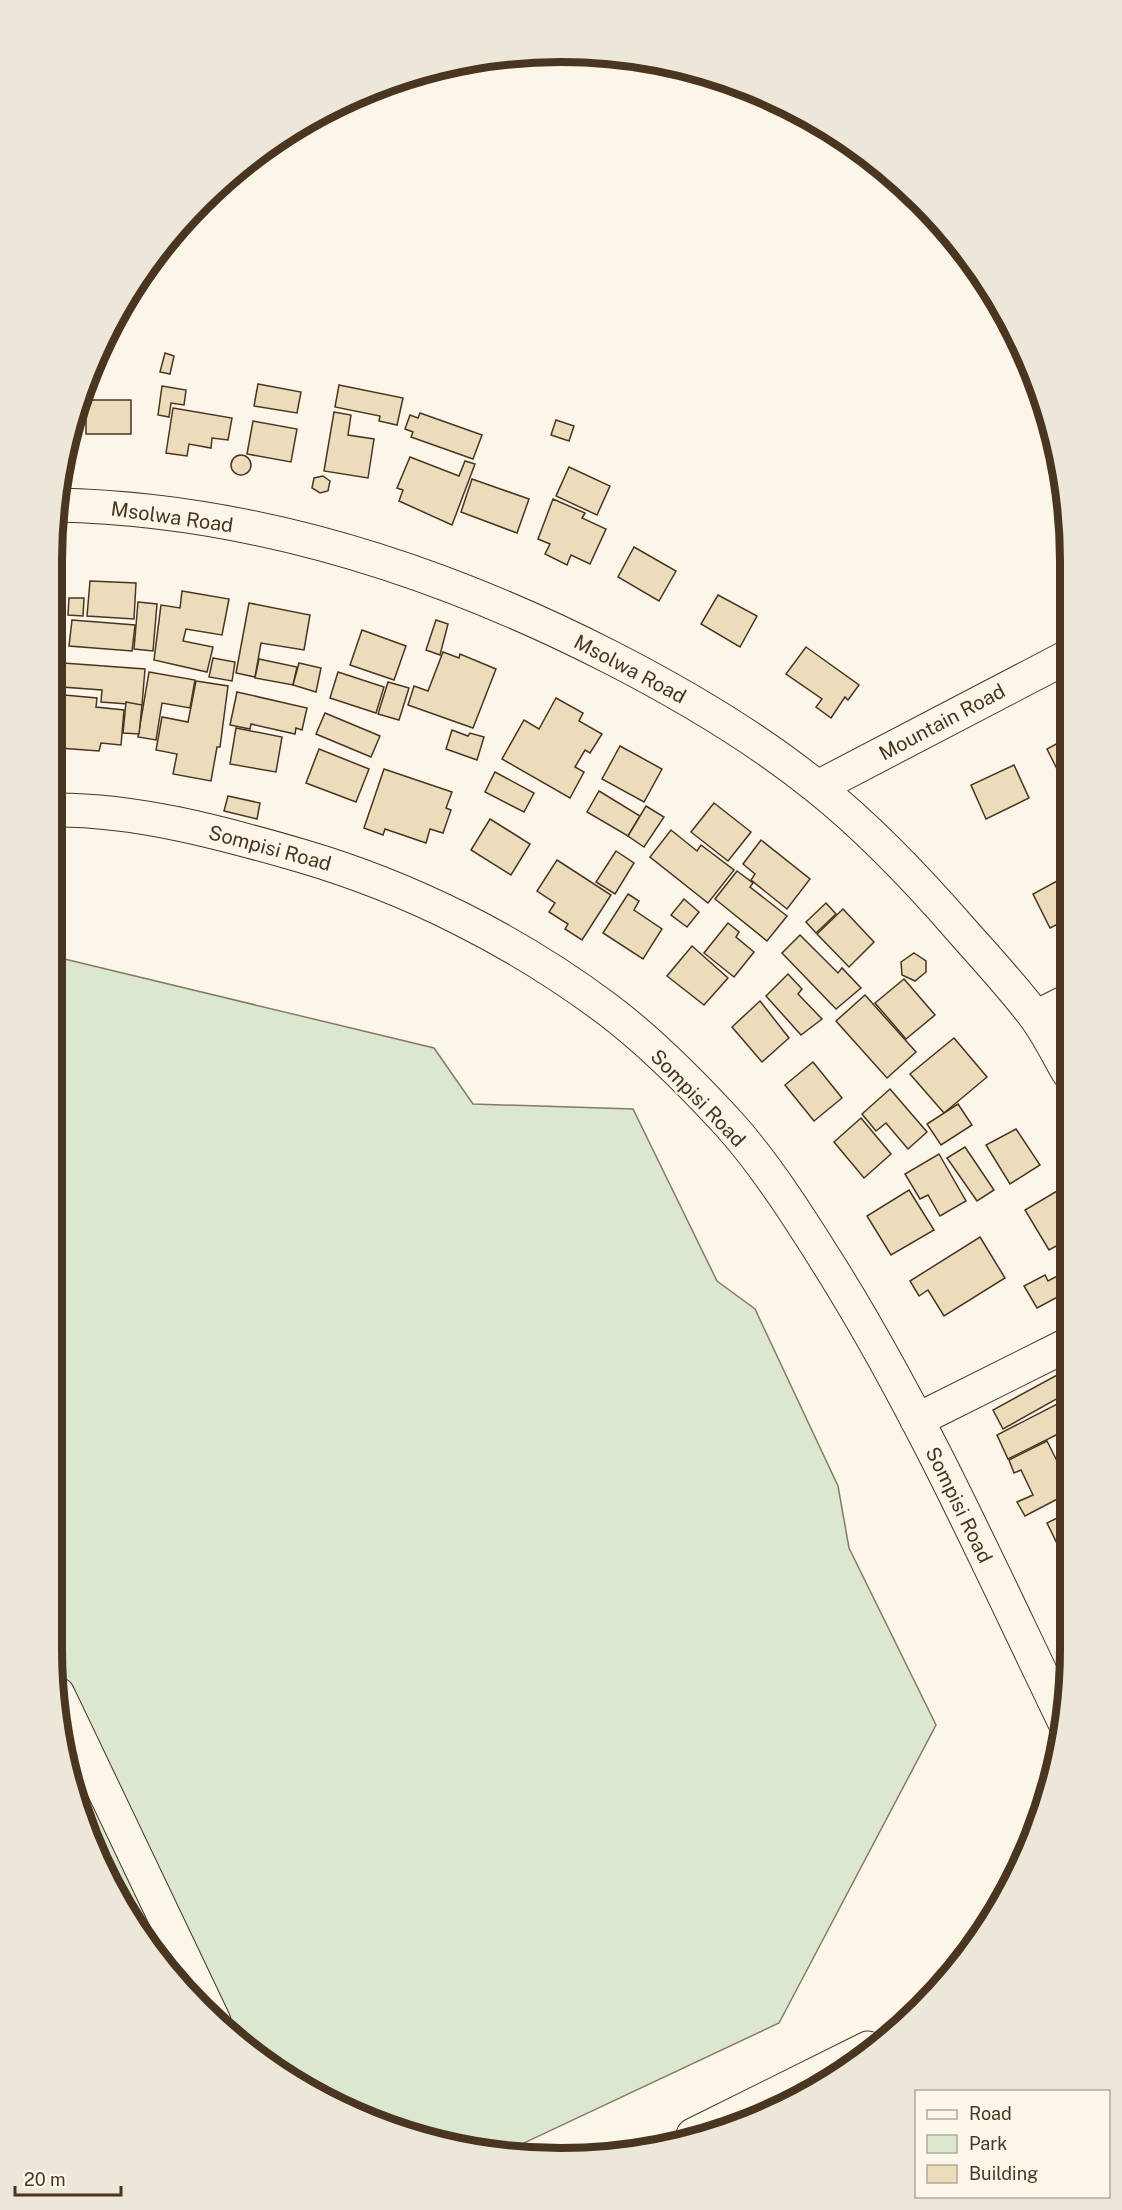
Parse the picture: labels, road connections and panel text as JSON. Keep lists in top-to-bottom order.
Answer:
{
  "streets": {
    "street": ["Msolwa Road", "Mountain Road", "Sompisi Road"]
  },
  "crossings": [
    ["Msolwa Road", "Mountain Road"]
  ],
  "legend": ["Road", "Park", "Building"],
  "scale_bar": "20 m"
}
